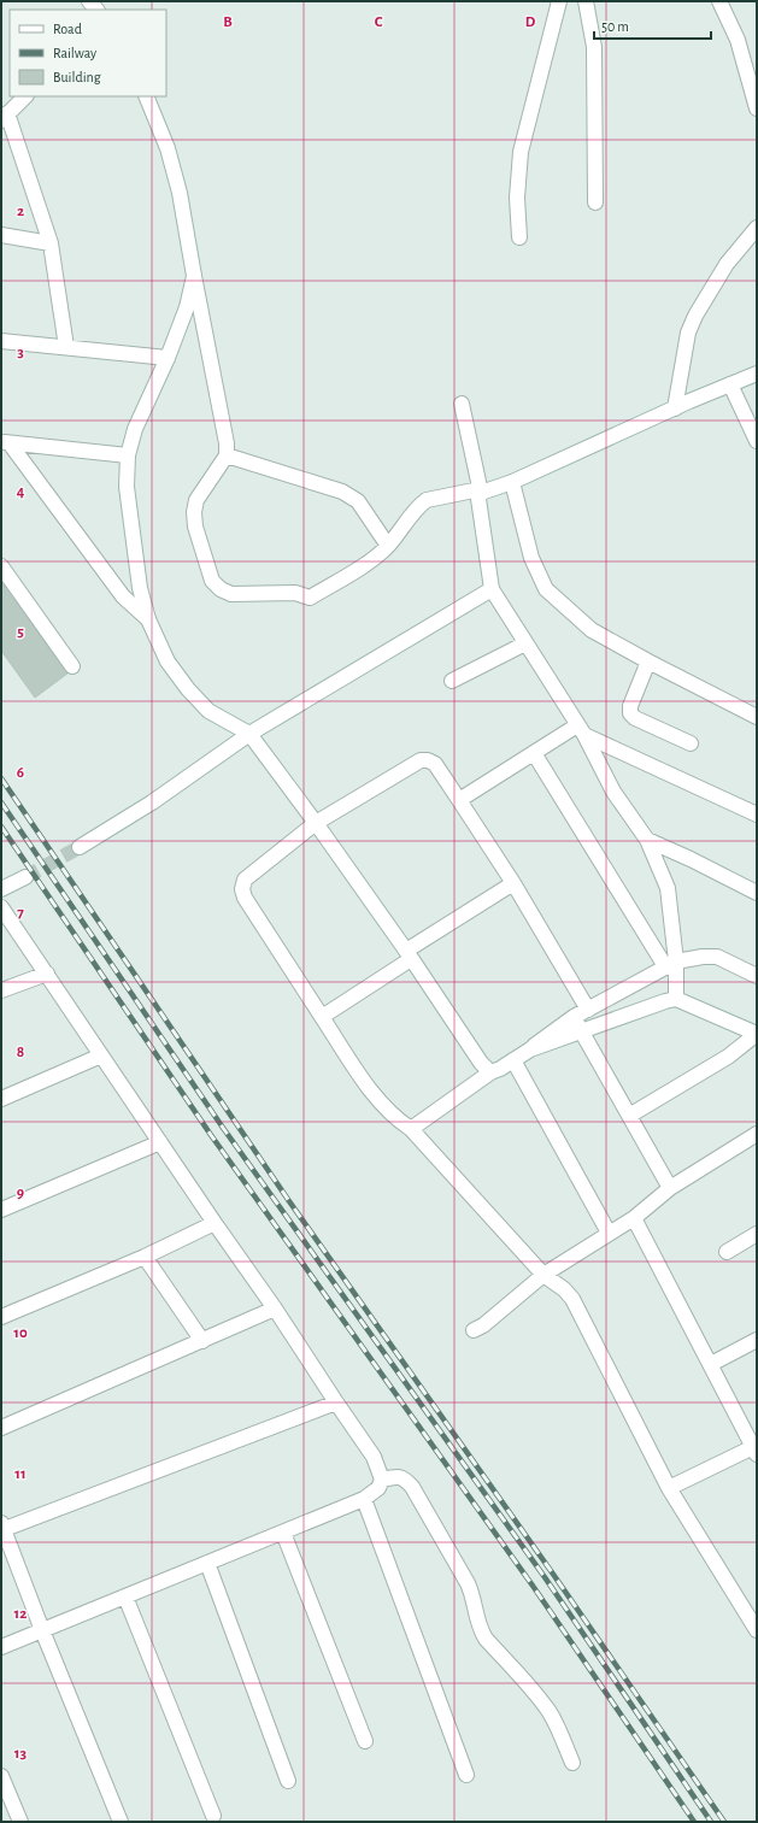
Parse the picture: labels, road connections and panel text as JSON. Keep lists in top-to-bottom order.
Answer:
{
  "legend": ["Road", "Railway", "Building"],
  "scale_bar": "50 m",
  "grid": {
    "columns": ["B", "C", "D"],
    "rows": [
      "2",
      "3",
      "4",
      "5",
      "6",
      "7",
      "8",
      "9",
      "10",
      "11",
      "12",
      "13"
    ]
  }
}
